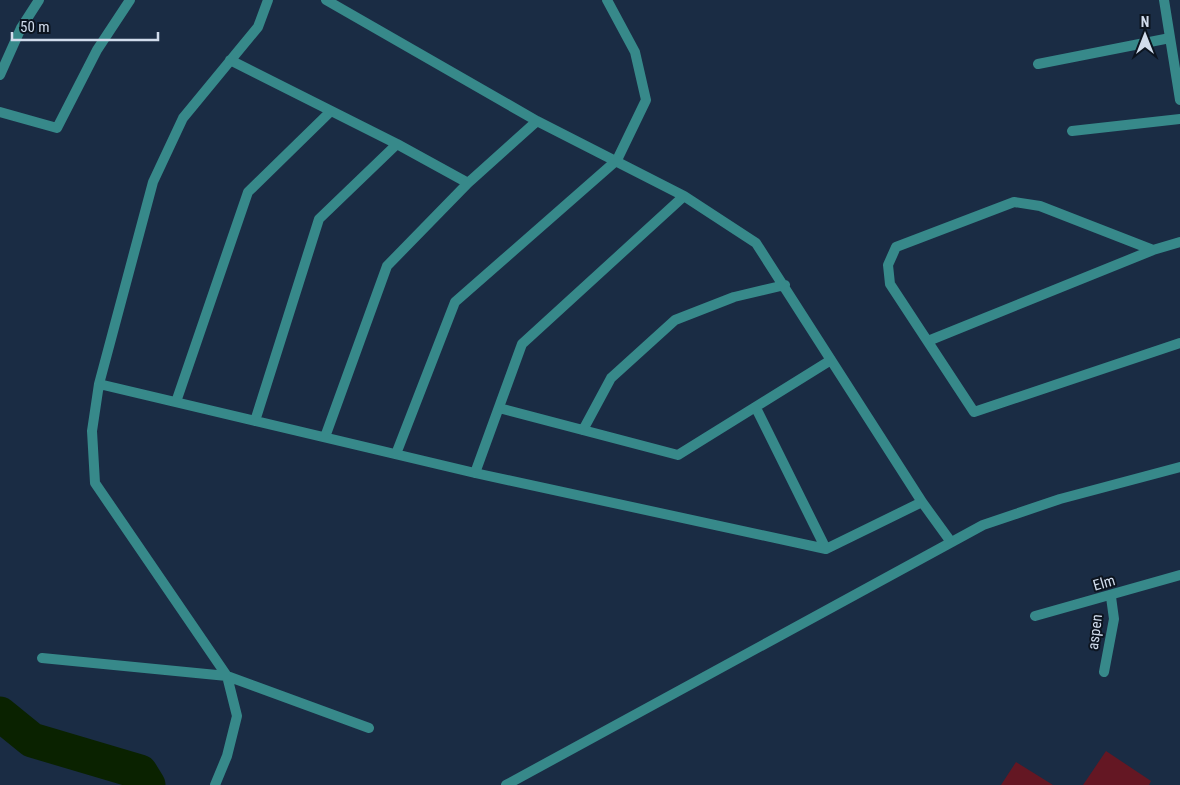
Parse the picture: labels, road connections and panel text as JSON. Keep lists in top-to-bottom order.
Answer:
{
  "streets": {
    "street": ["Elm", "aspen"]
  },
  "crossings": [
    ["Elm", "aspen"]
  ],
  "scale_bar": "50 m",
  "north": "top"
}
